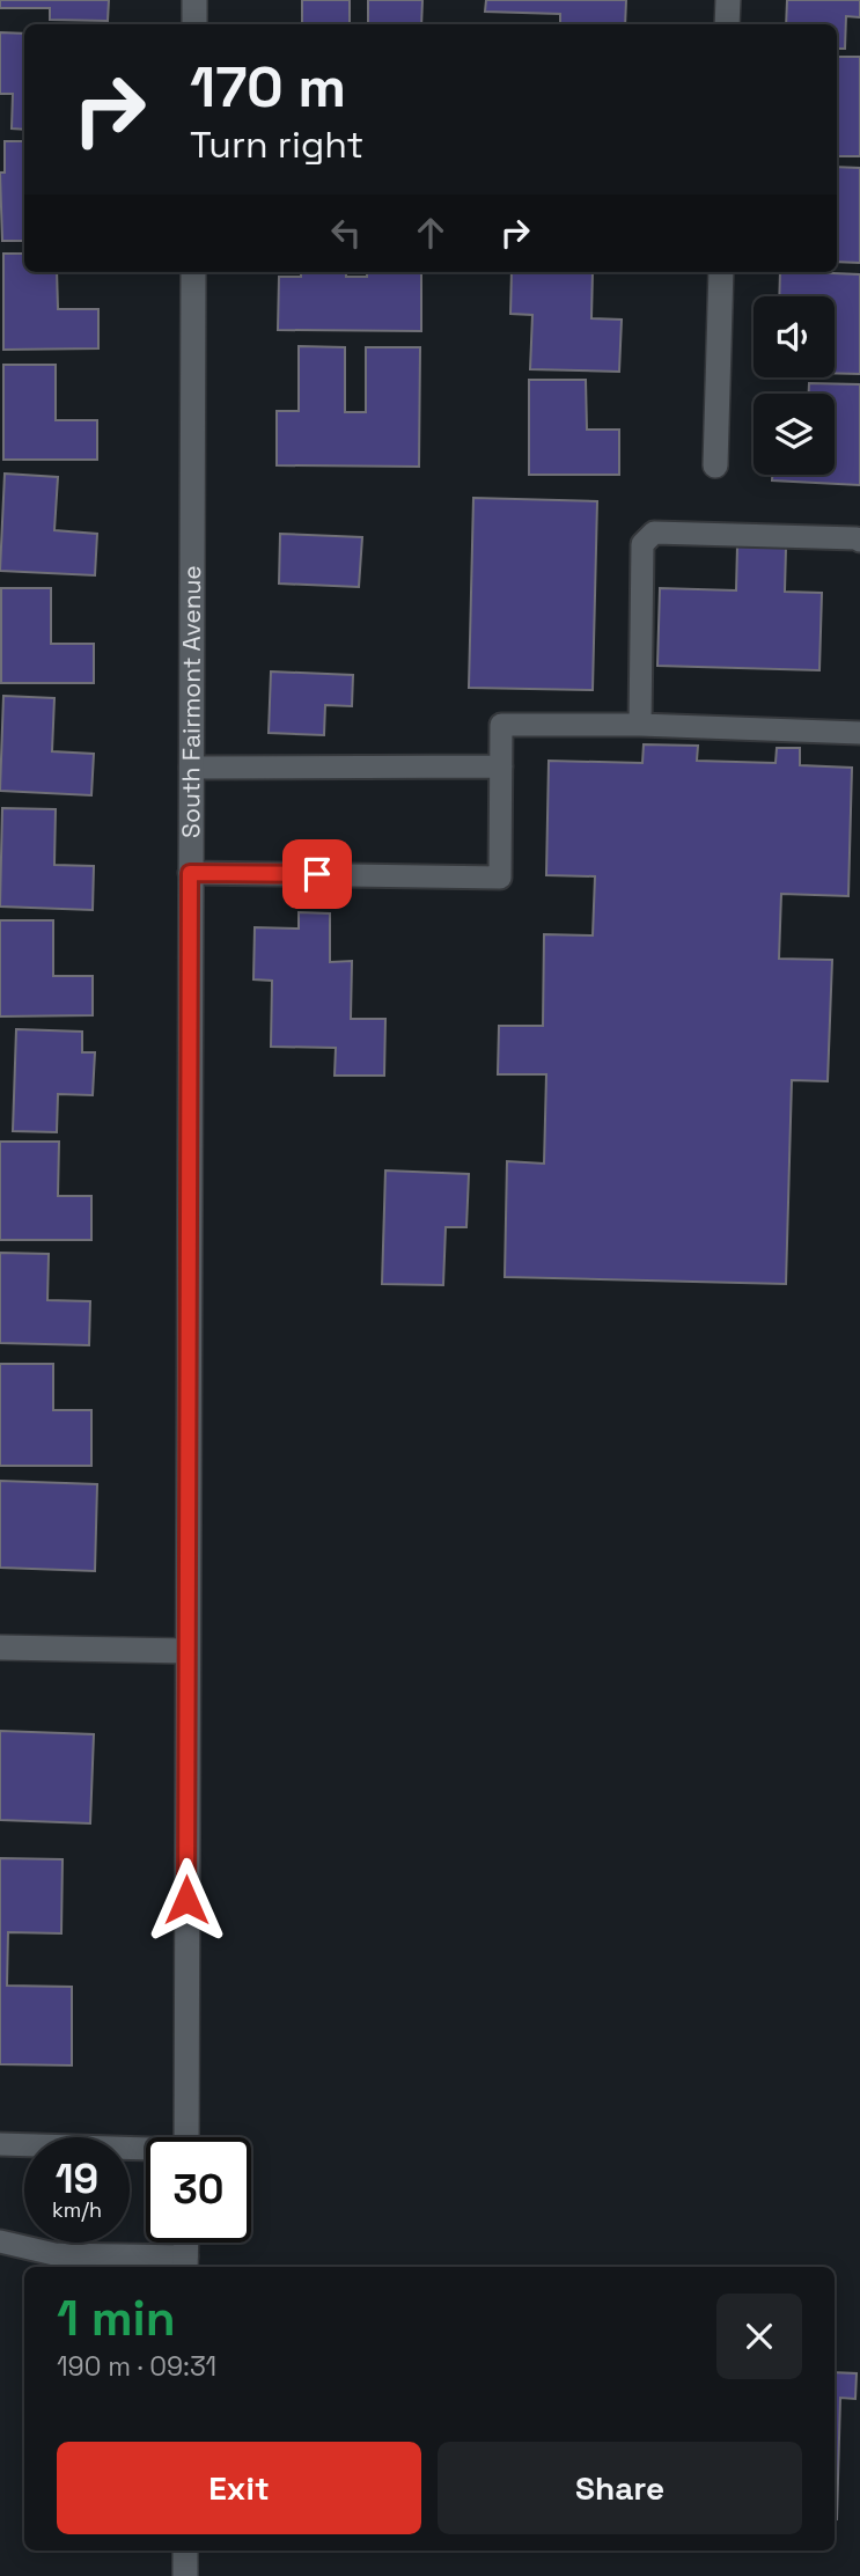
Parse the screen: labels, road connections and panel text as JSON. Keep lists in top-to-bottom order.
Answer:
{
  "streets": {
    "street": ["South Fairmont Avenue"]
  },
  "page": {
    "turn": ["170 m", "Turn right"],
    "speed": "19 km/h",
    "limit": "30",
    "heading": ["1 min", "190 m · 09:31"],
    "buttons": ["Exit", "Share"]
  }
}
